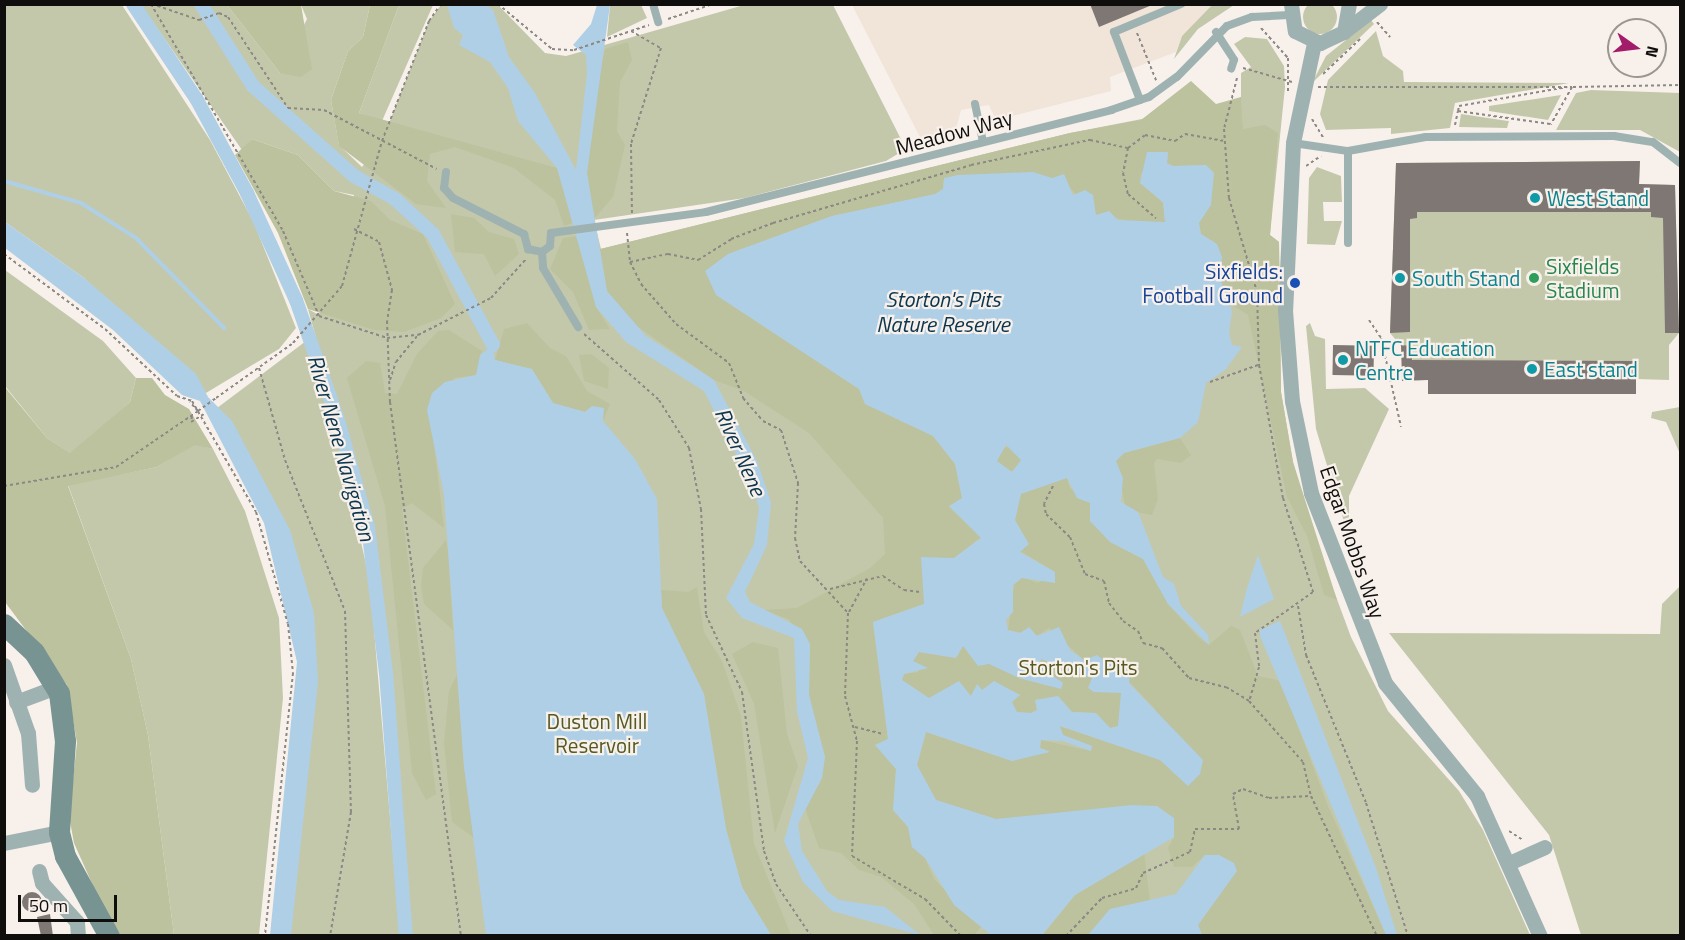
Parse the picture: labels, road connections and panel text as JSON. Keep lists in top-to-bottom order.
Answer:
{
  "streets": {
    "street": ["Edgar Mobbs Way"],
    "lane": ["Meadow Way"]
  },
  "water": ["Storton's Pits Nature Reserve", "River Nene Navigation", "River Nene"],
  "parks": ["Storton's Pits", "Duston Mill Reservoir"],
  "places": [
    "West Stand",
    "South Stand",
    "Sixfields Stadium",
    "Sixfields: Football Ground",
    "NTFC Education Centre",
    "East stand"
  ],
  "scale_bar": "50 m",
  "north": "right"
}
